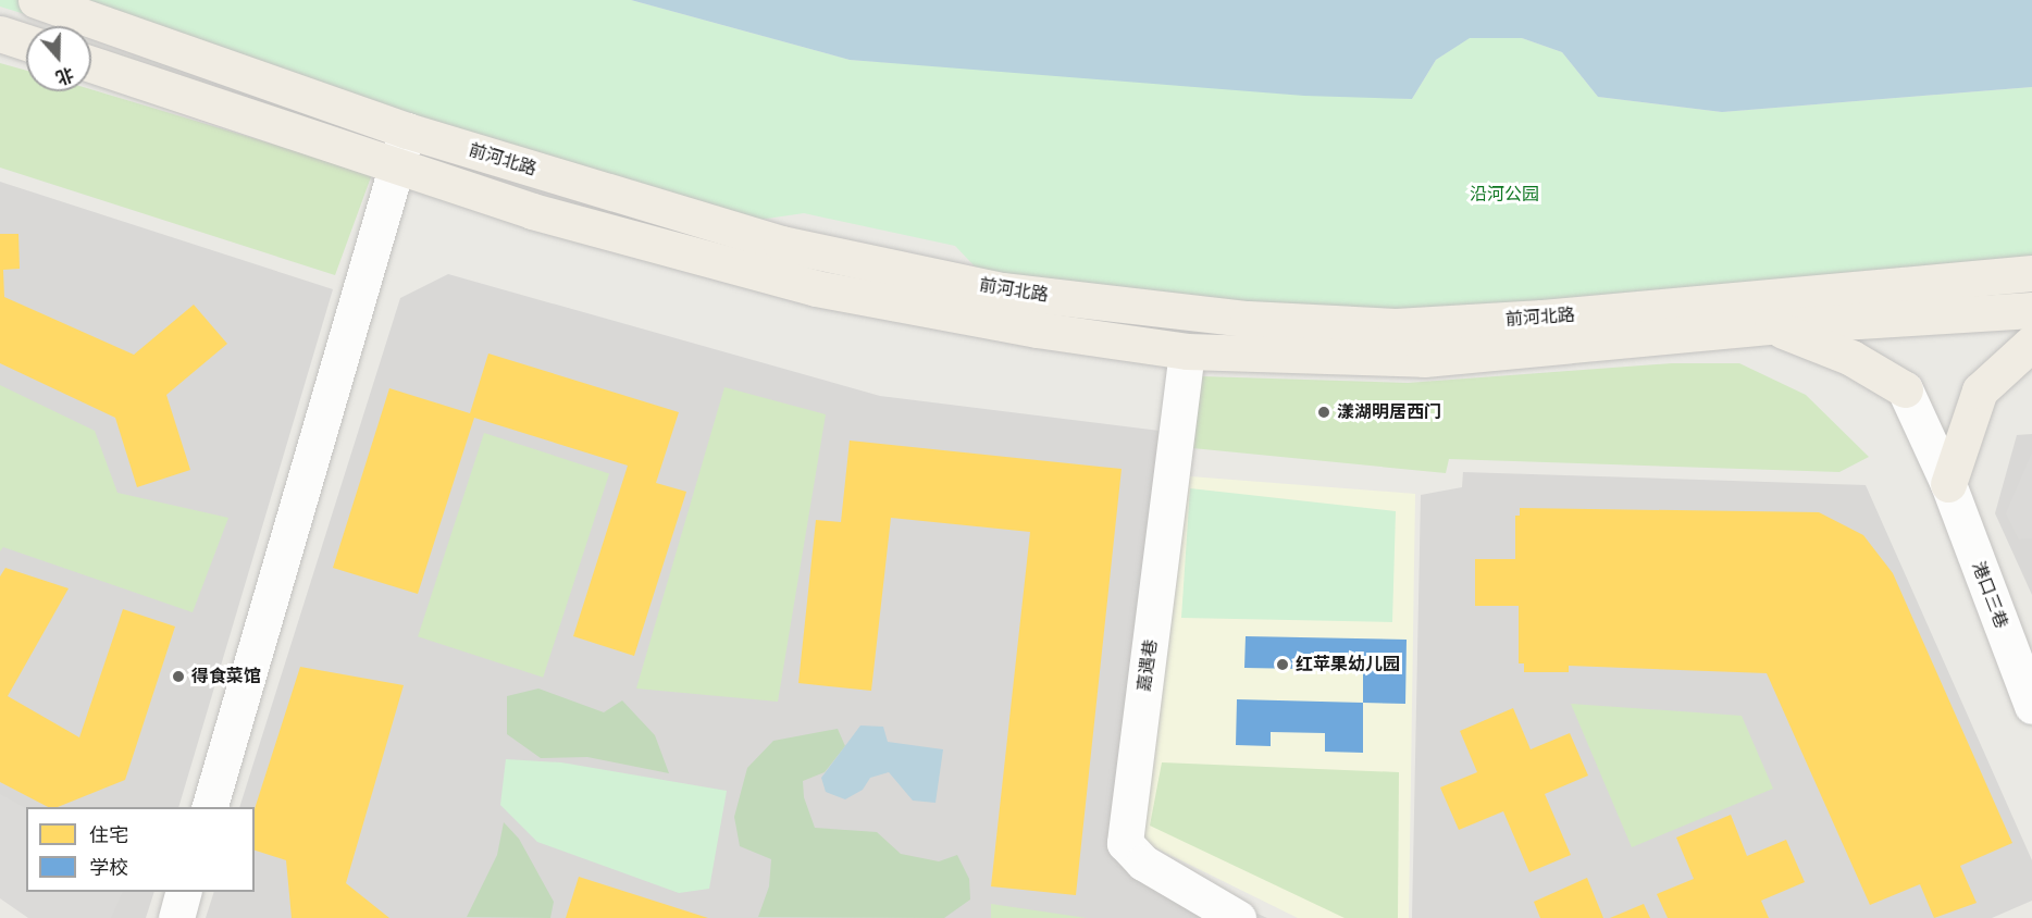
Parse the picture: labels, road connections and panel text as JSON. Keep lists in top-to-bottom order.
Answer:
{
  "streets": {
    "main road": ["前河北路"],
    "street": ["港口三巷", "嘉遇巷"]
  },
  "crossings": [
    ["前河北路", "嘉遇巷"]
  ],
  "parks": ["沿河公园"],
  "places": ["漾湖明居西门", "红苹果幼儿园", "得食菜馆"],
  "legend": ["住宅", "学校"],
  "north": "bottom"
}
